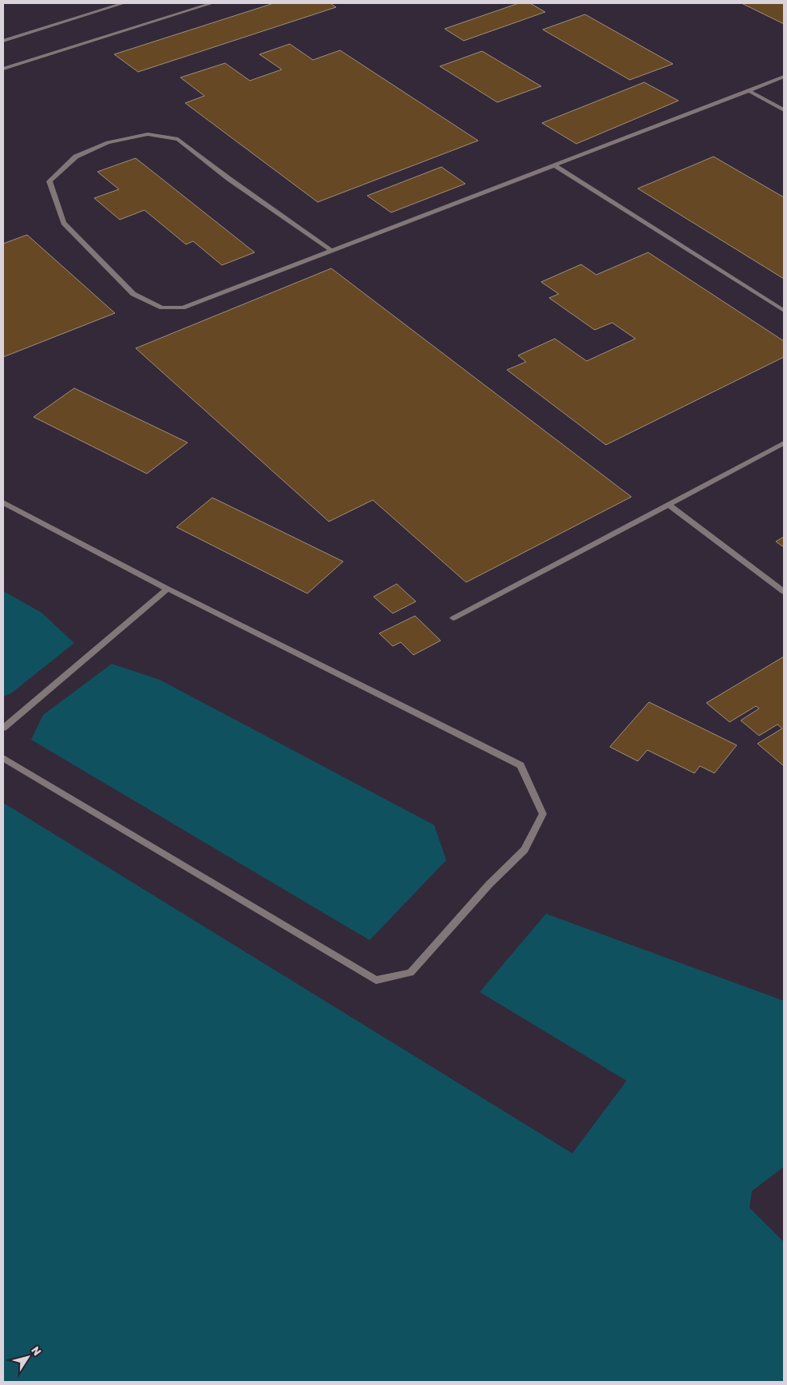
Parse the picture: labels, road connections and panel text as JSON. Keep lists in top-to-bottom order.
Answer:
{
  "north": "top right"
}
